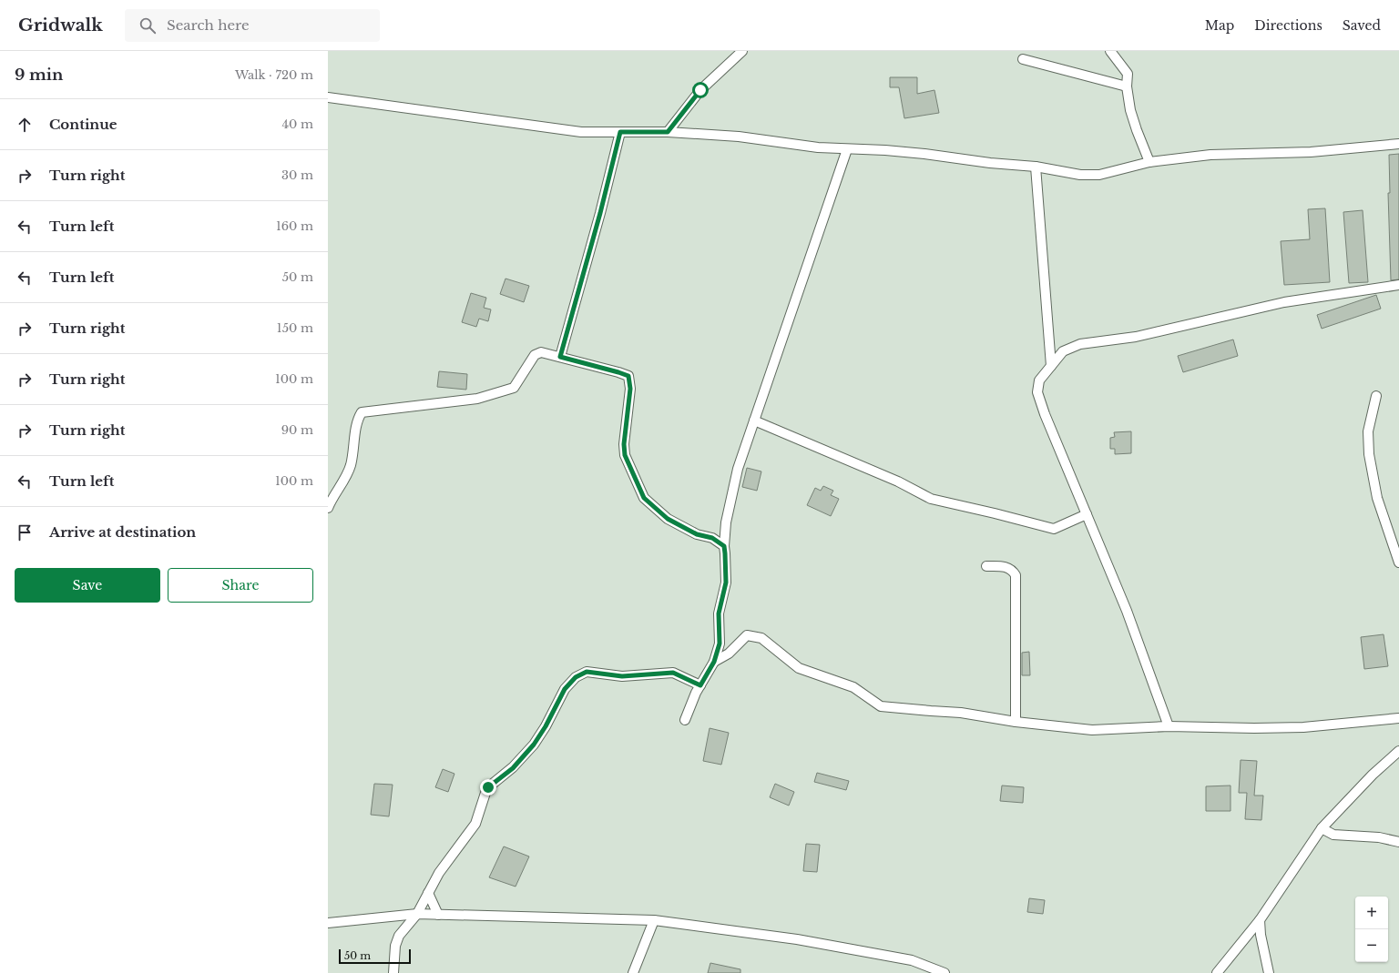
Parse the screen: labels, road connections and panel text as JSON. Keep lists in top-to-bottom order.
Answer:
{
  "scale_bar": "50 m",
  "page": {
    "header": "Gridwalk",
    "search": "Search here",
    "nav": ["Map", "Directions", "Saved"],
    "heading": ["9 min", "Walk · 720 m"],
    "list": [
      ["Continue", "40 m"],
      ["Turn right", "30 m"],
      ["Turn left", "160 m"],
      ["Turn left", "50 m"],
      ["Turn right", "150 m"],
      ["Turn right", "100 m"],
      ["Turn right", "90 m"],
      ["Turn left", "100 m"],
      "Arrive at destination"
    ],
    "buttons": ["Save", "Share"],
    "map_buttons": ["+", "−"],
    "scale": "50 m"
  }
}
